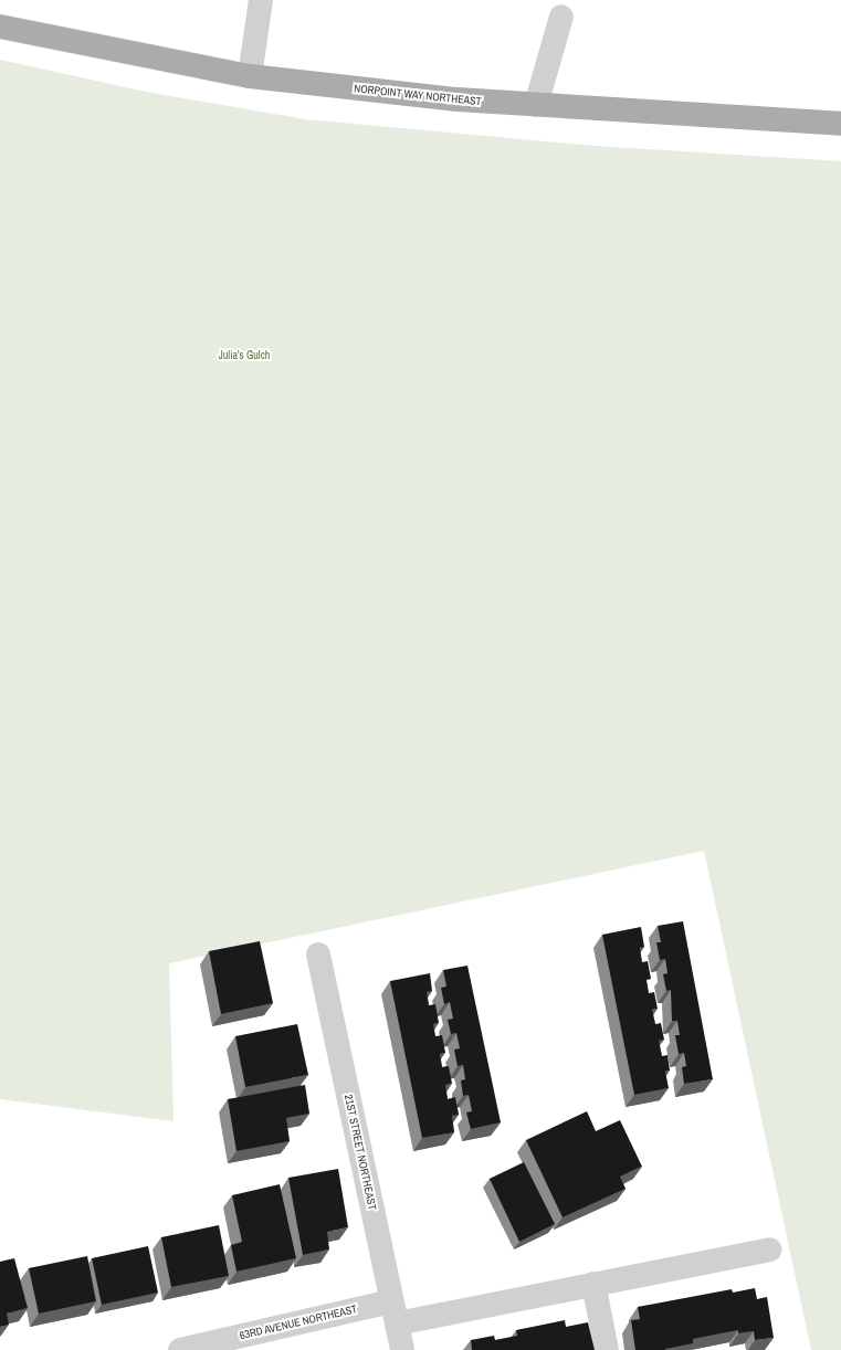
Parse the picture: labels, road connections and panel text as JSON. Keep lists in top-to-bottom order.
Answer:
{
  "streets": {
    "main road": ["NORPOINT WAY NORTHEAST"],
    "street": ["21ST STREET NORTHEAST", "63RD AVENUE NORTHEAST"]
  },
  "crossings": [
    ["21ST STREET NORTHEAST", "63RD AVENUE NORTHEAST"]
  ],
  "parks": ["Julia's Gulch"]
}
